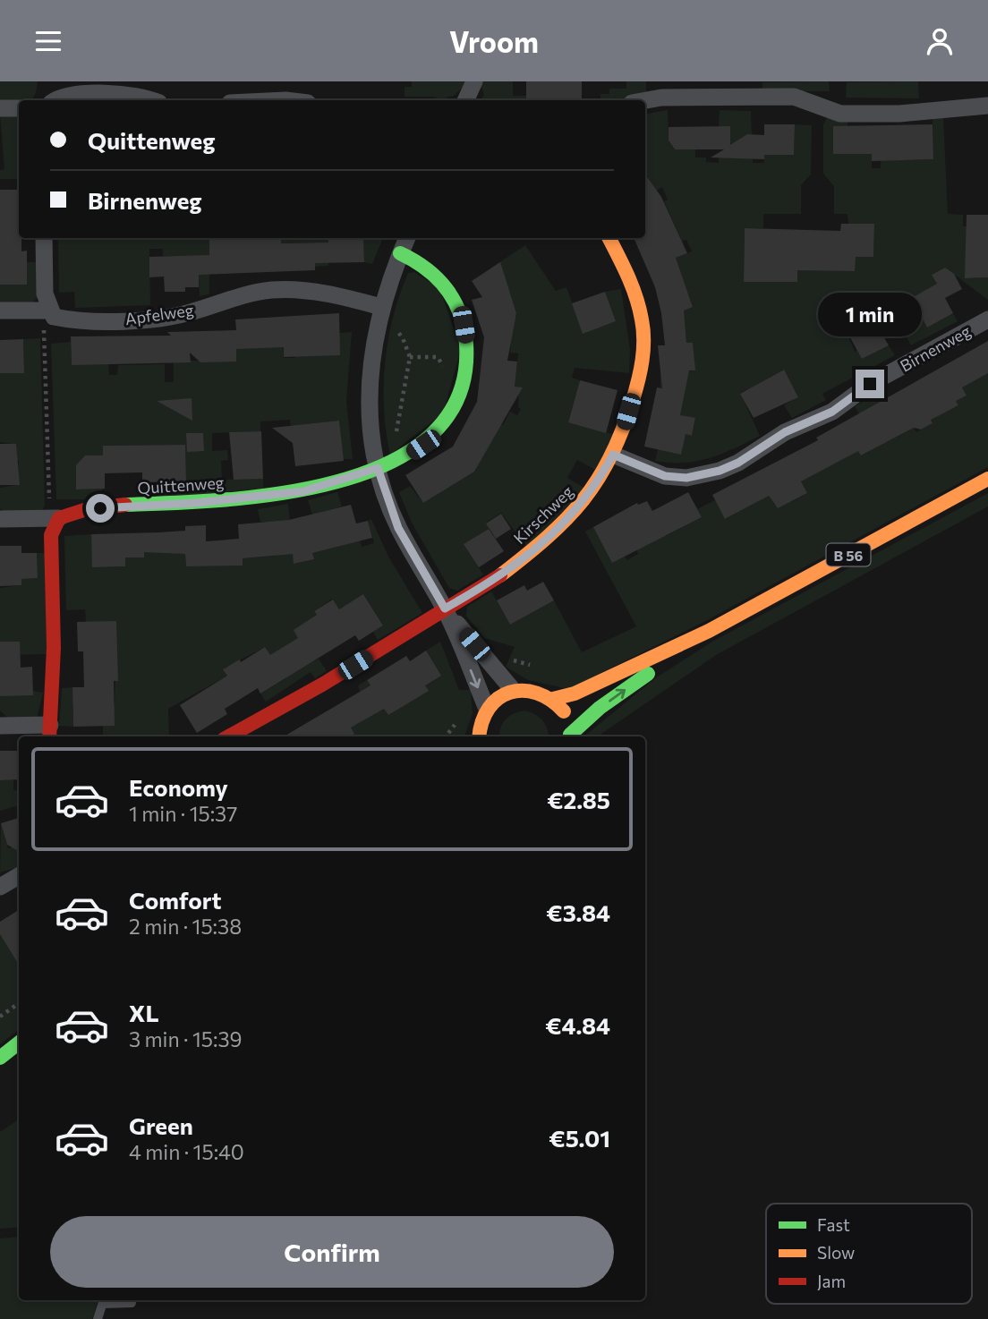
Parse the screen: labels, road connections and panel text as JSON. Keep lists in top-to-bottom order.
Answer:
{
  "streets": {
    "street": [
      "Apfelweg",
      "Birnenweg",
      "Quittenweg",
      "Kirschweg",
      "B 56"
    ]
  },
  "crossings": [
    ["Birnenweg", "Kirschweg"]
  ],
  "legend": ["Fast", "Slow", "Jam"],
  "page": {
    "header": "Vroom",
    "banner": ["Quittenweg", "Birnenweg"],
    "bubble": "1 min",
    "list": [
      {
        "name": "Economy",
        "note": "1 min · 15:37",
        "value": "€2.85"
      },
      {
        "name": "Comfort",
        "note": "2 min · 15:38",
        "value": "€3.84"
      },
      {
        "name": "XL",
        "note": "3 min · 15:39",
        "value": "€4.84"
      },
      {
        "name": "Green",
        "note": "4 min · 15:40",
        "value": "€5.01"
      }
    ],
    "buttons": "Confirm"
  }
}
